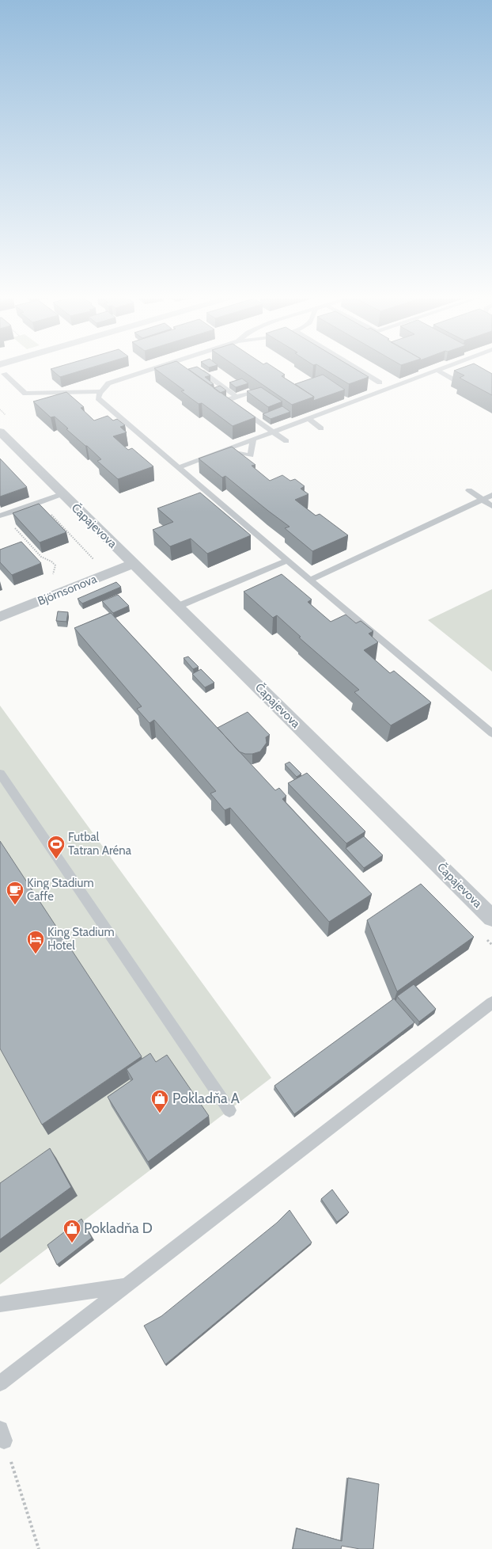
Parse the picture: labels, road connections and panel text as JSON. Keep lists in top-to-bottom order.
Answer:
{
  "streets": {
    "street": ["Čapajevova", "Björnsonova"]
  },
  "crossings": [
    ["Čapajevova", "Björnsonova"]
  ],
  "places": {
    "sports": ["Futbal Tatran Aréna"],
    "cafe": ["King Stadium Caffe"],
    "hotel": ["King Stadium Hotel"],
    "shop": ["Pokladňa A", "Pokladňa D"]
  }
}
